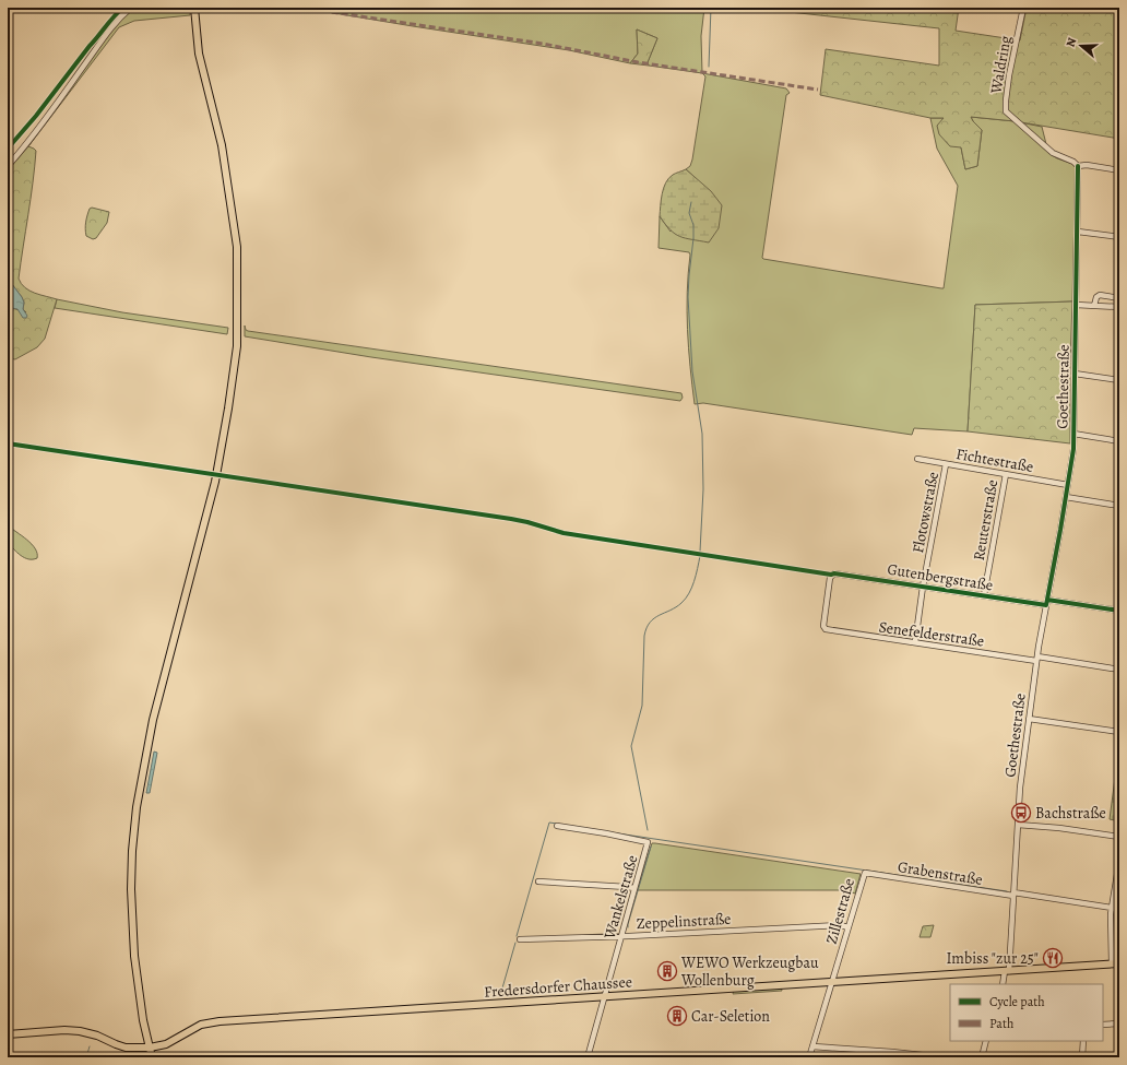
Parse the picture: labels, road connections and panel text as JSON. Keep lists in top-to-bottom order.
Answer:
{
  "streets": {
    "main road": ["Fredersdorfer Chaussee"],
    "street": [
      "Waldring",
      "Goethestraße",
      "Fichtestraße",
      "Flotowstraße",
      "Reuterstraße",
      "Gutenbergstraße",
      "Senefelderstraße",
      "Grabenstraße",
      "Wankelstraße",
      "Zillestraße",
      "Zeppelinstraße"
    ]
  },
  "crossings": [
    ["Waldring", "Goethestraße"],
    ["Goethestraße", "Fichtestraße"],
    ["Goethestraße", "Gutenbergstraße"],
    ["Goethestraße", "Senefelderstraße"],
    ["Goethestraße", "Grabenstraße"],
    ["Goethestraße", "Fredersdorfer Chaussee"],
    ["Fichtestraße", "Flotowstraße"],
    ["Fichtestraße", "Reuterstraße"],
    ["Flotowstraße", "Gutenbergstraße"],
    ["Flotowstraße", "Senefelderstraße"],
    ["Reuterstraße", "Gutenbergstraße"],
    ["Gutenbergstraße", "Senefelderstraße"],
    ["Grabenstraße", "Zillestraße"],
    ["Wankelstraße", "Zeppelinstraße"],
    ["Wankelstraße", "Fredersdorfer Chaussee"],
    ["Zillestraße", "Zeppelinstraße"],
    ["Zillestraße", "Fredersdorfer Chaussee"]
  ],
  "places": {
    "bus stop": ["Bachstraße"],
    "restaurant": ["Imbiss \"zur 25\""],
    "building": ["WEWO Werkzeugbau Wollenburg", "Car-Seletion"]
  },
  "legend": ["Cycle path", "Path"],
  "north": "left"
}
